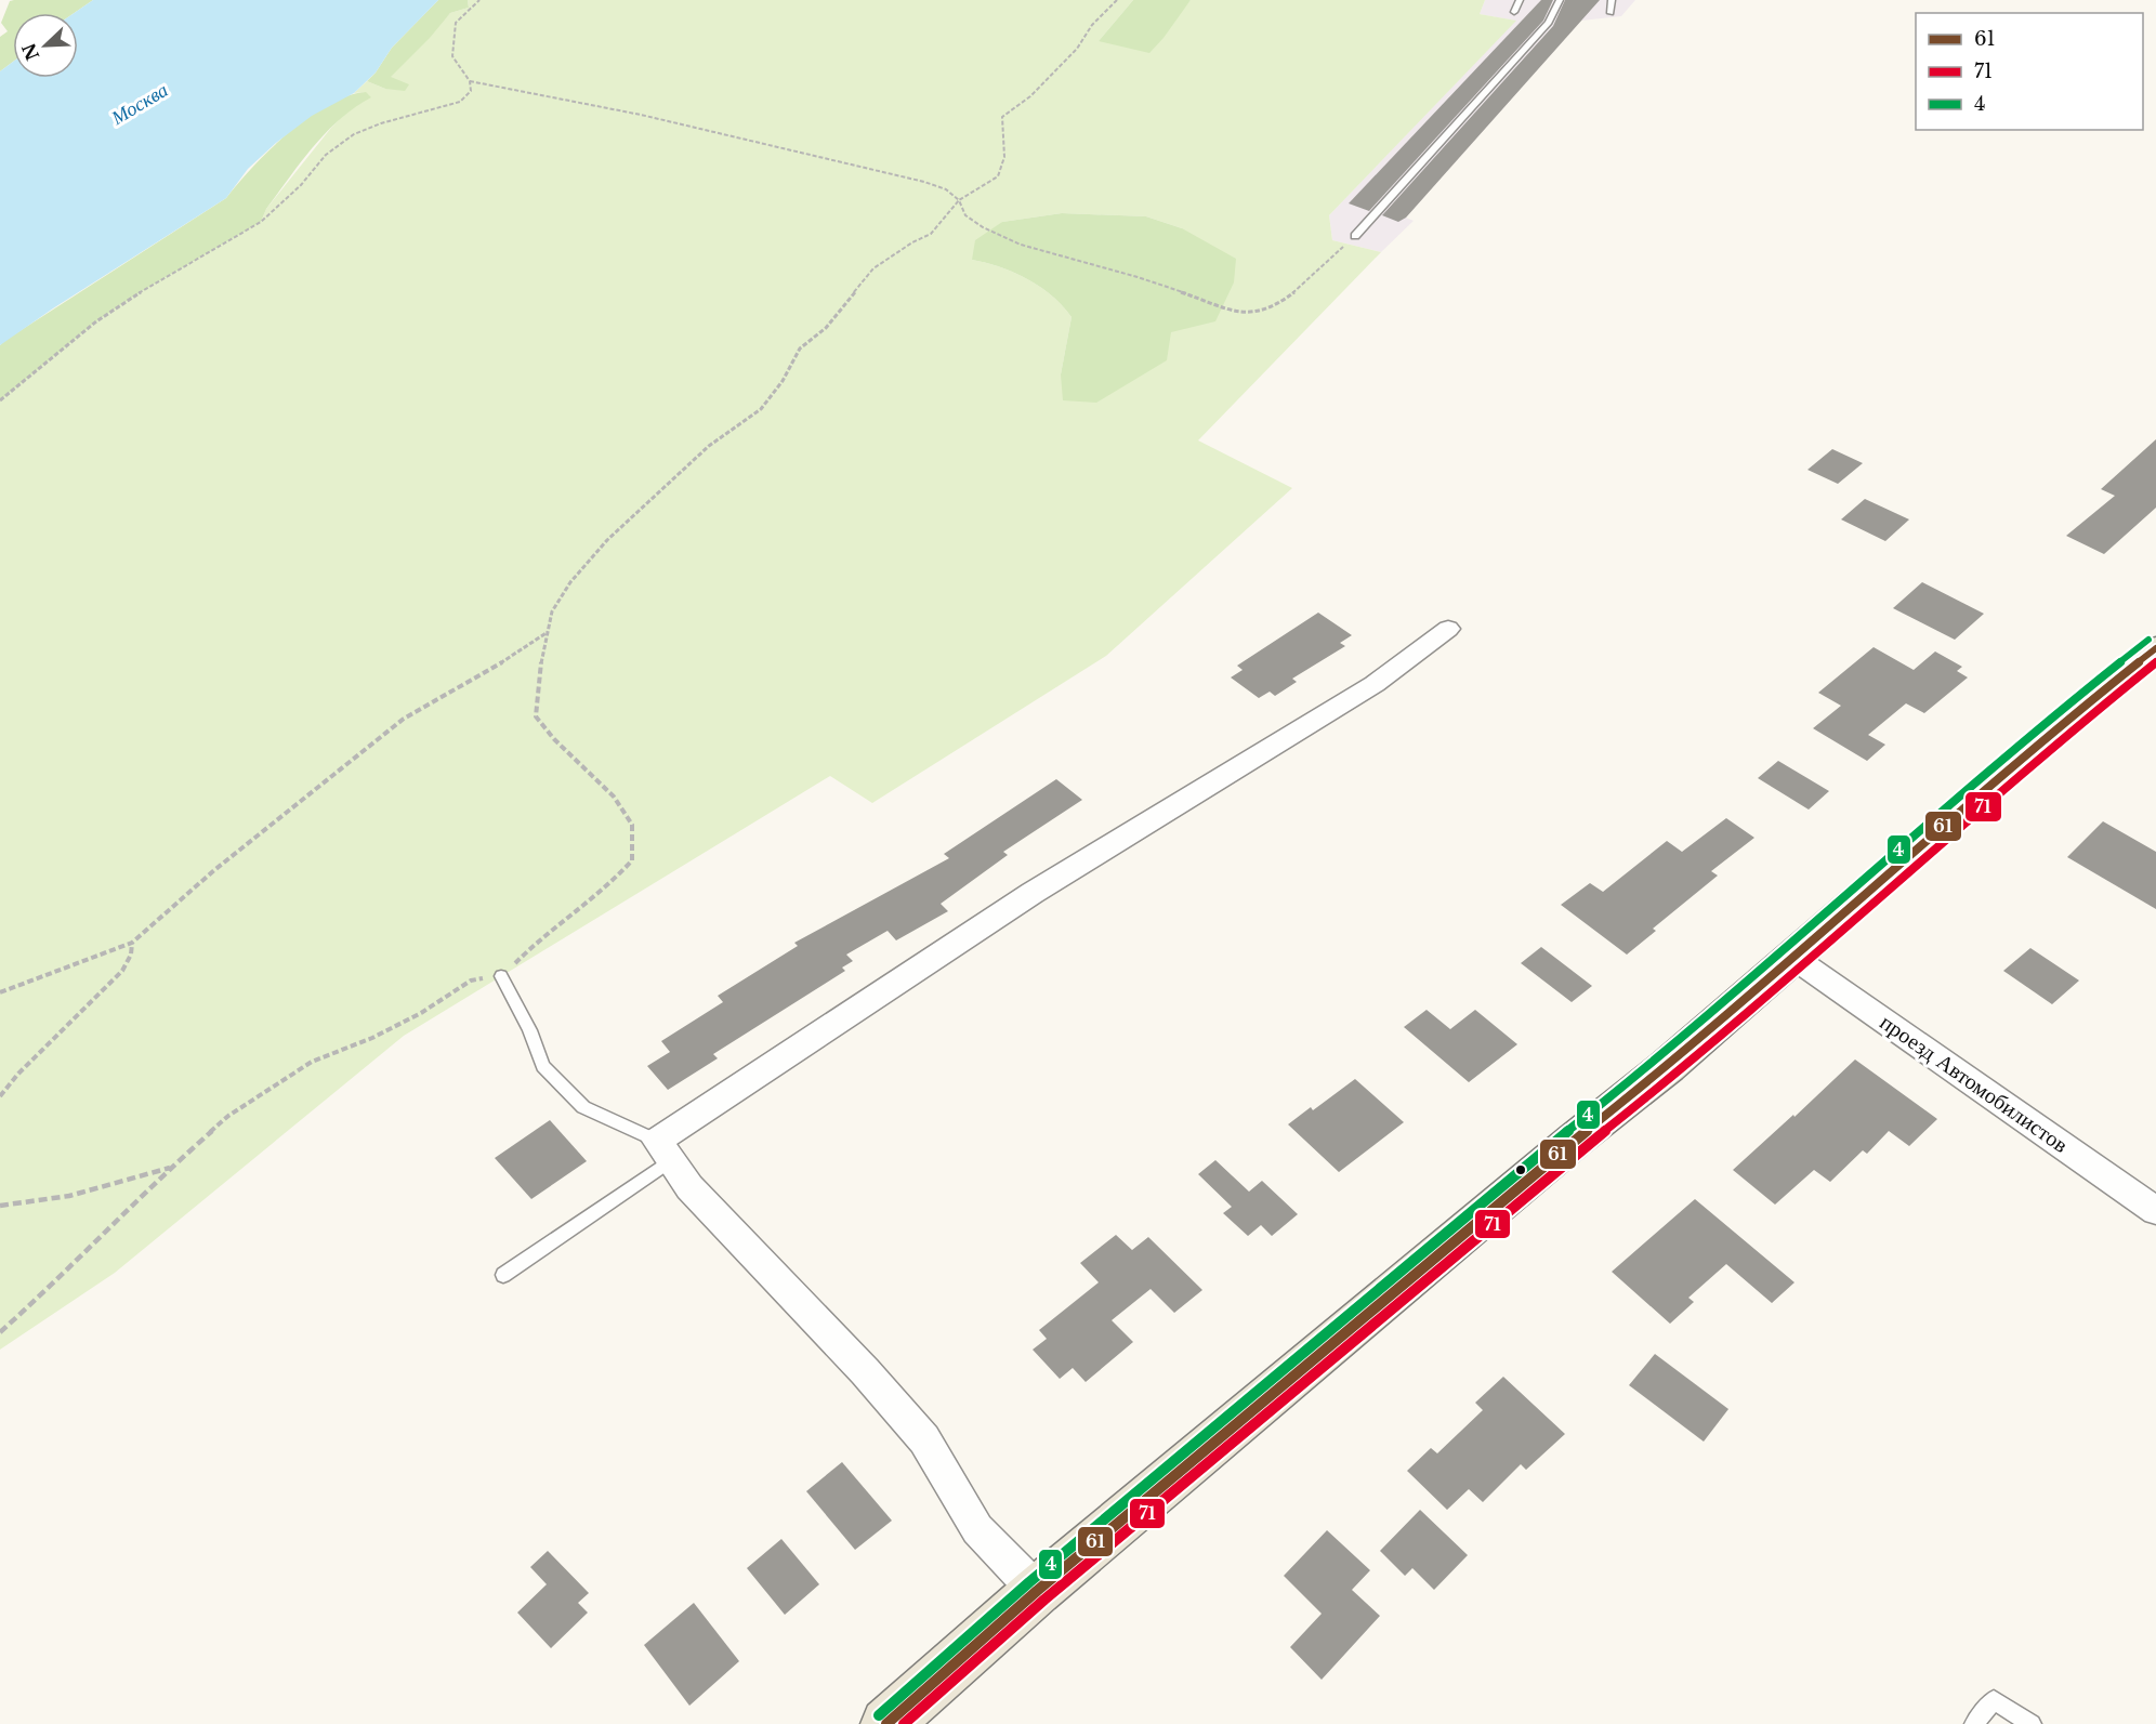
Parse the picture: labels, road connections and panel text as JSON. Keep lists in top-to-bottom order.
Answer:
{
  "streets": {
    "street": ["проезд Автомобилистов"]
  },
  "water": ["Москва"],
  "lines": ["transit line 4", "transit line 61", "transit line 71"],
  "legend": ["61", "71", "4"],
  "north": "bottom left"
}
